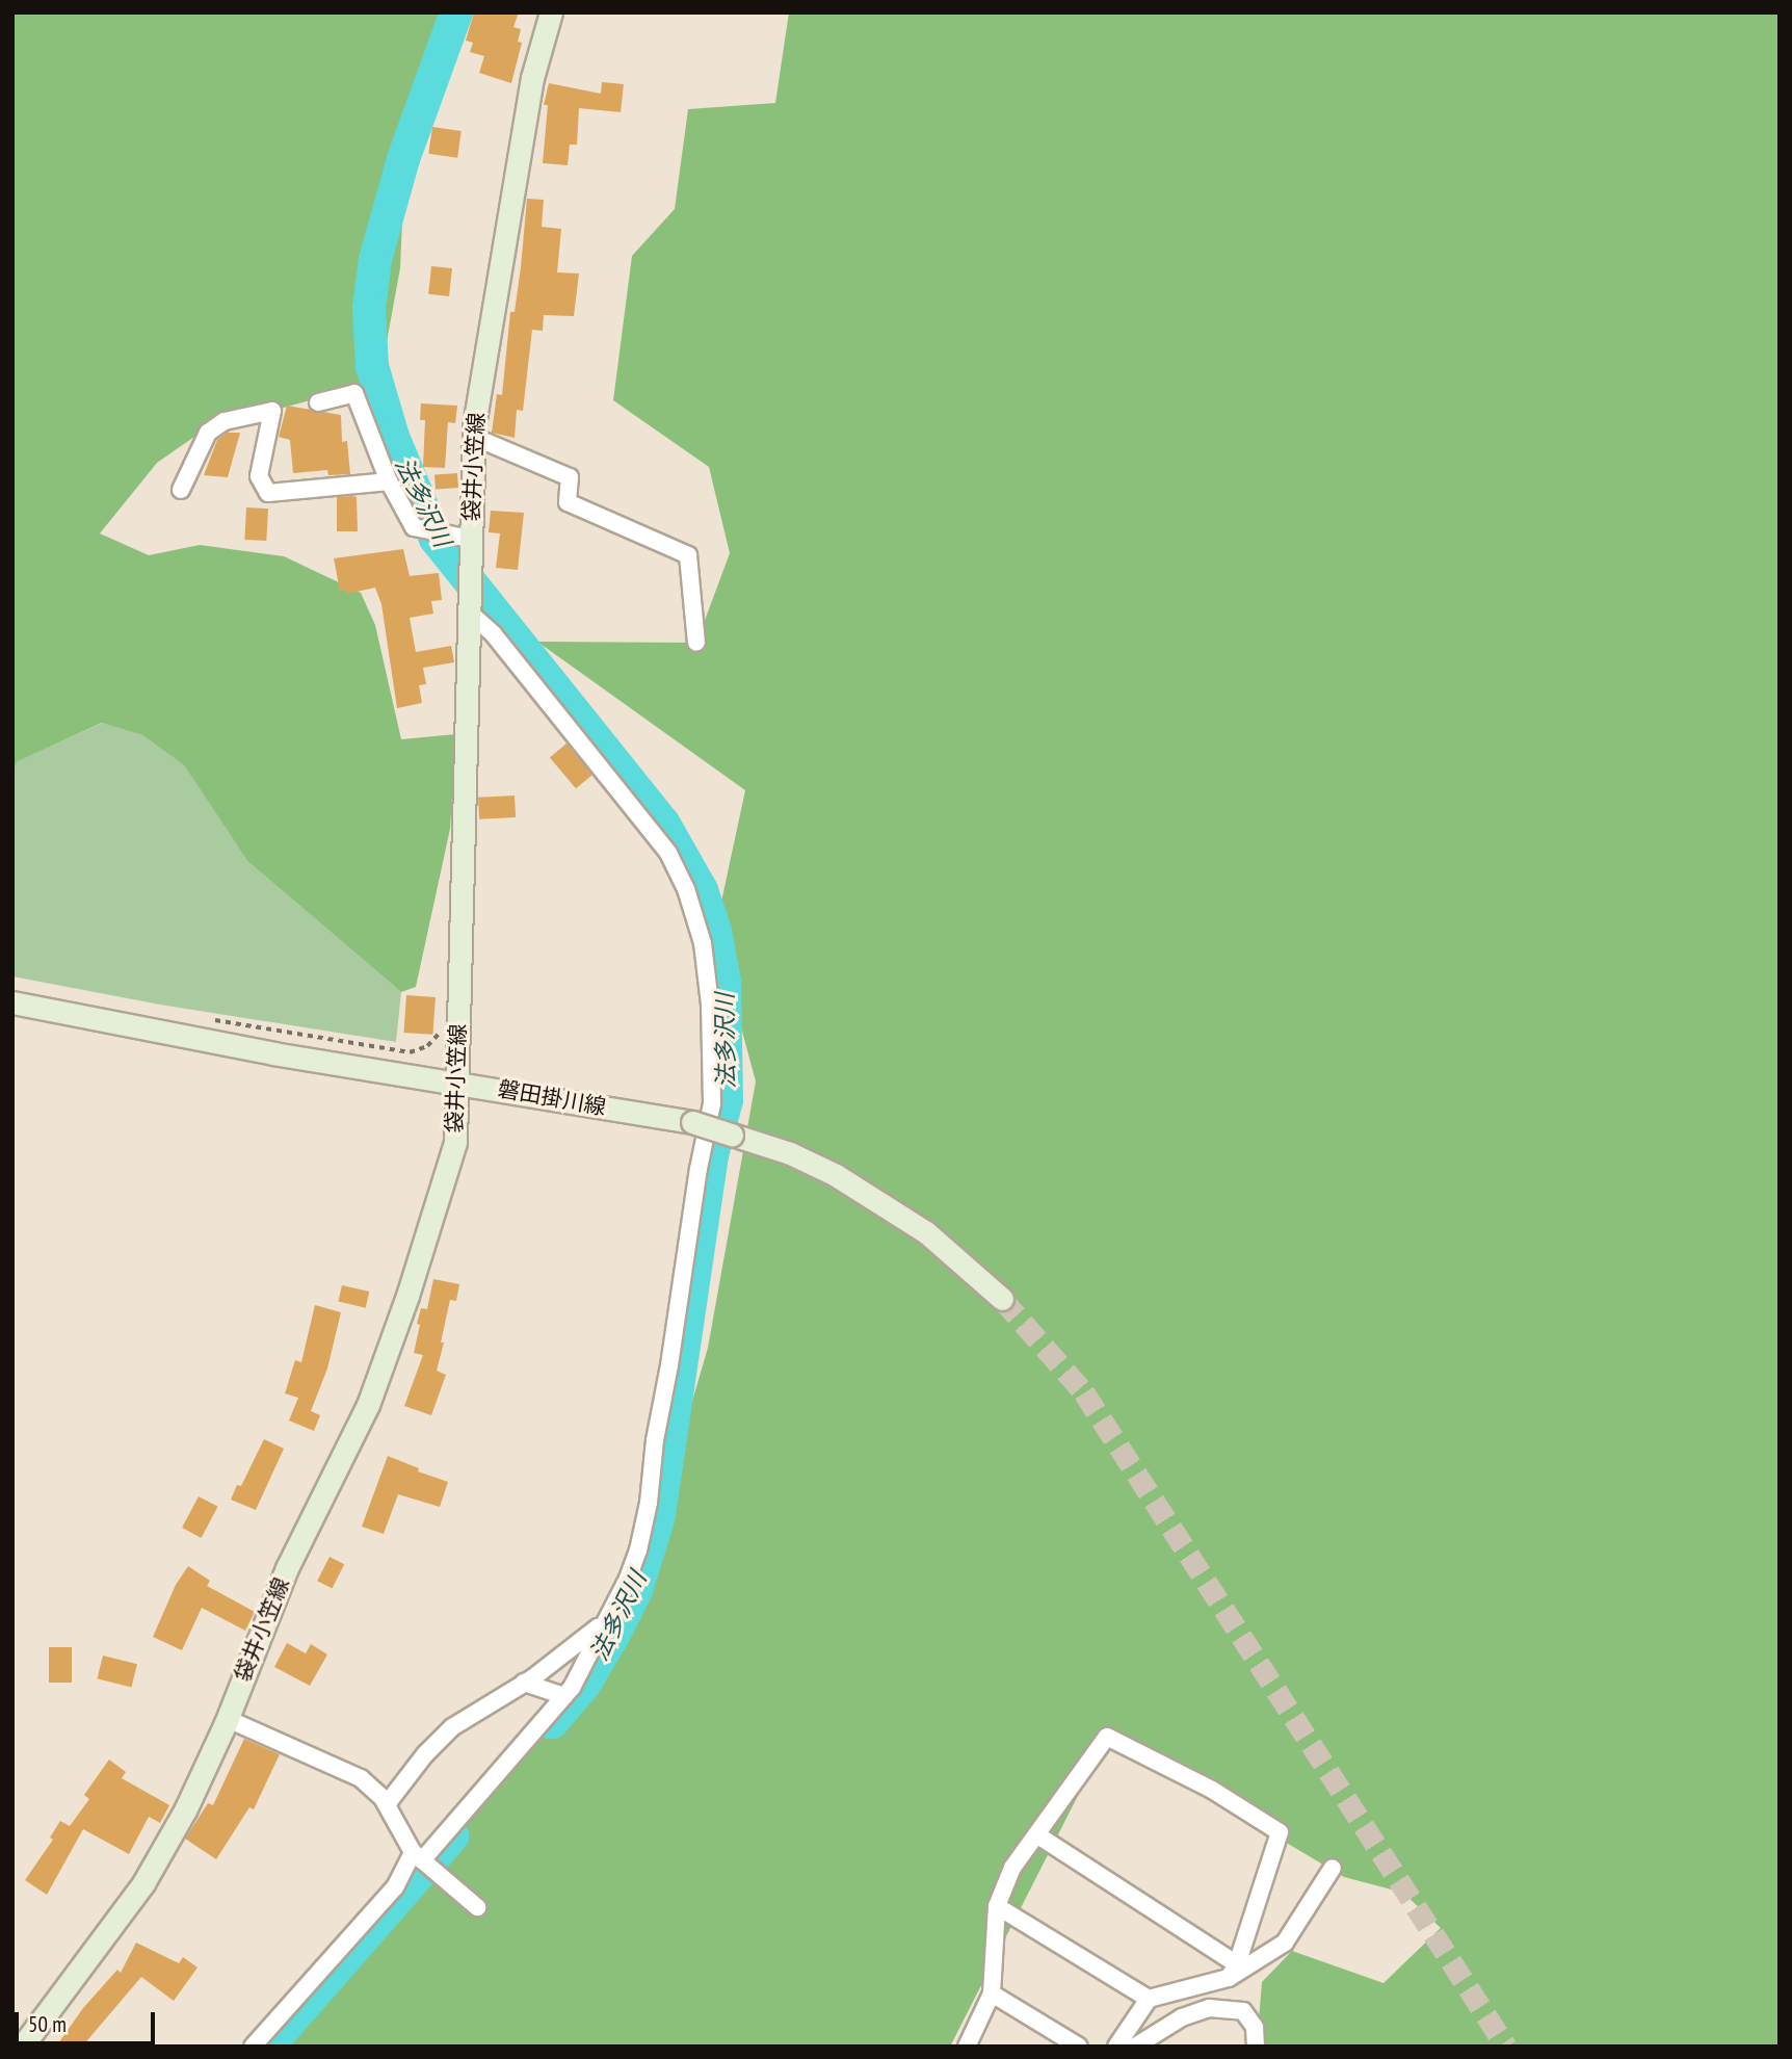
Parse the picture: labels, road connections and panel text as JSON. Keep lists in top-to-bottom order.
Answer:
{
  "streets": {
    "main road": ["袋井小笠線", "磐田掛川線"]
  },
  "crossings": [
    ["袋井小笠線", "磐田掛川線"]
  ],
  "water": ["法多沢川"],
  "scale_bar": "50 m"
}
